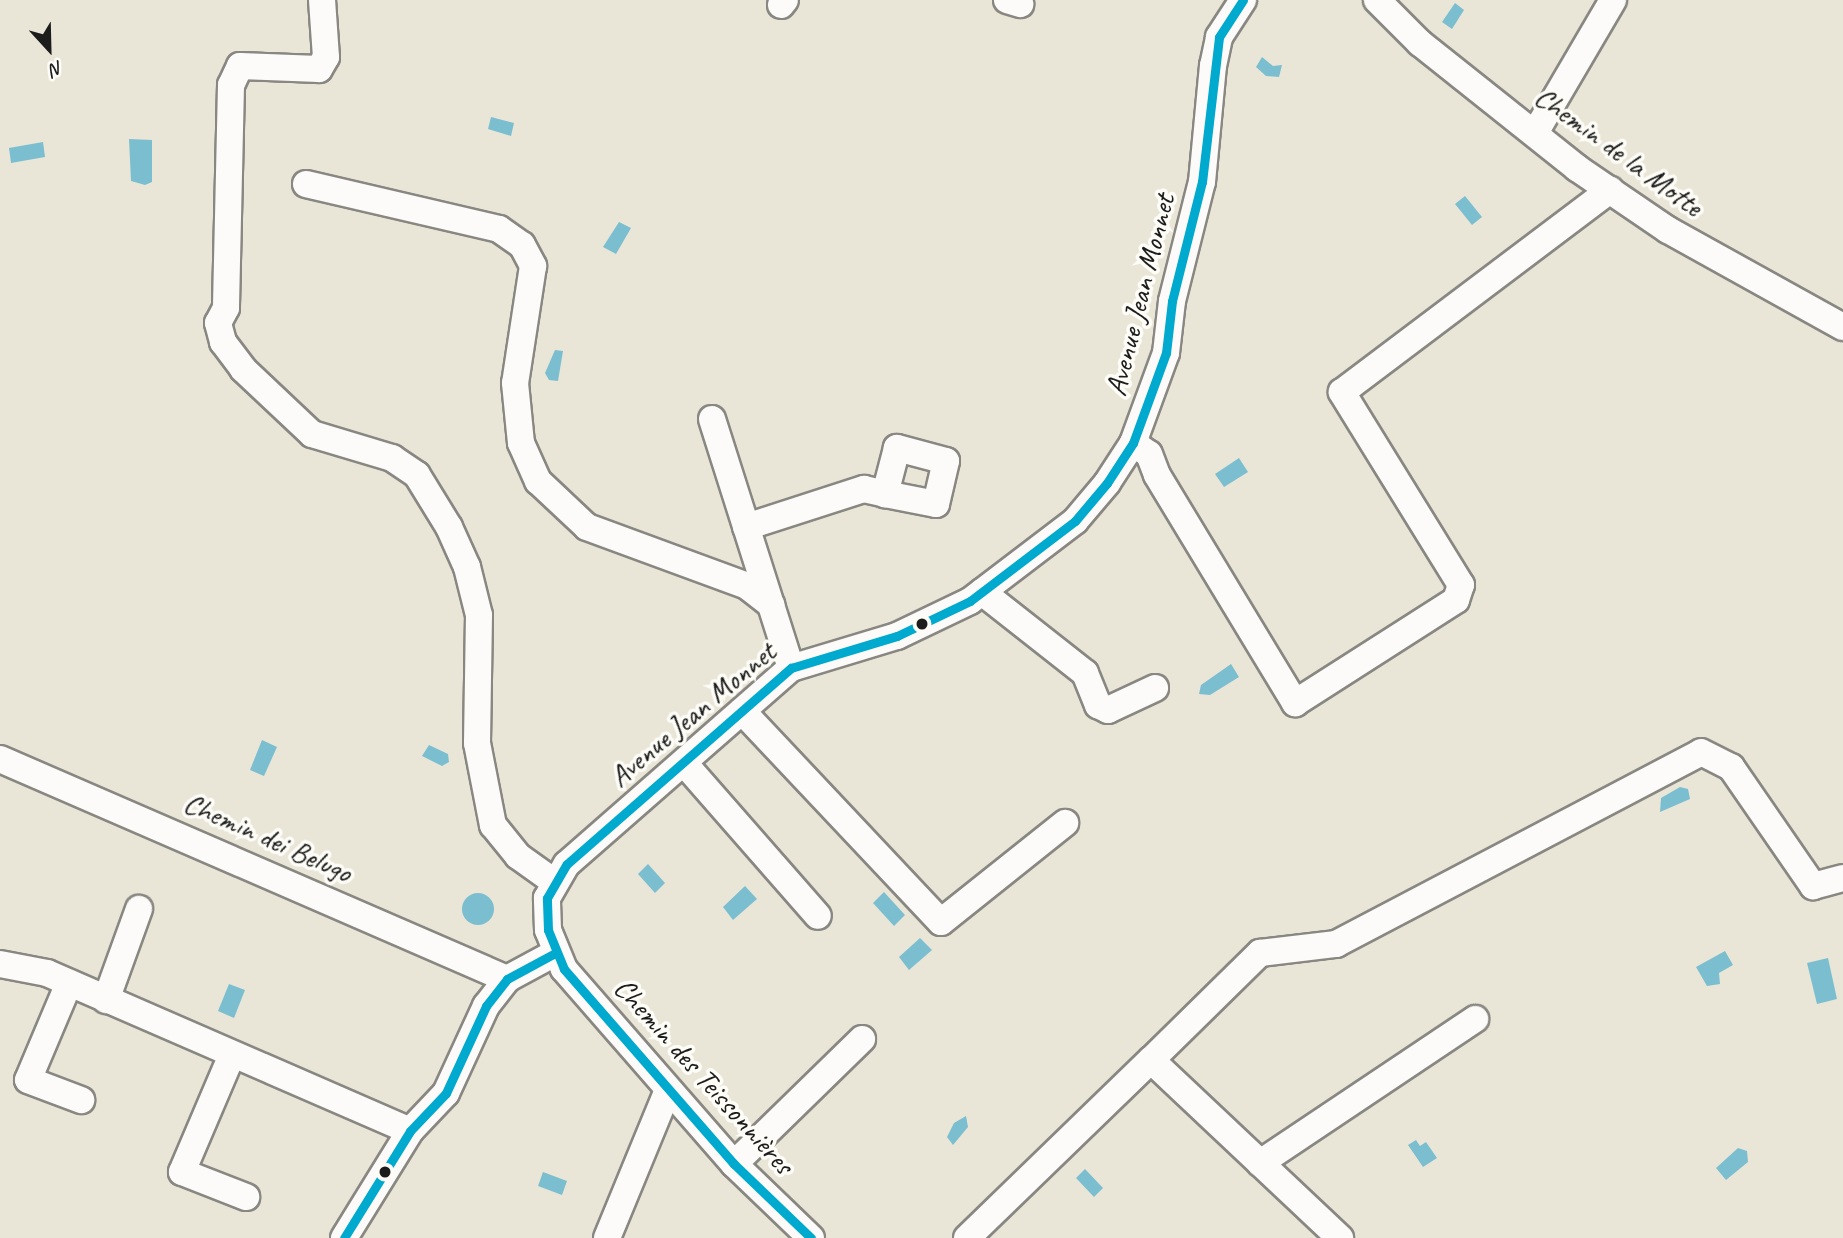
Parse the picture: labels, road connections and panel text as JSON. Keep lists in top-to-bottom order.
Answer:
{
  "streets": {
    "street": [
      "Chemin de la Motte",
      "Avenue Jean Monnet",
      "Chemin dei Belugo",
      "Chemin des Teissonnières"
    ]
  },
  "north": "bottom"
}
